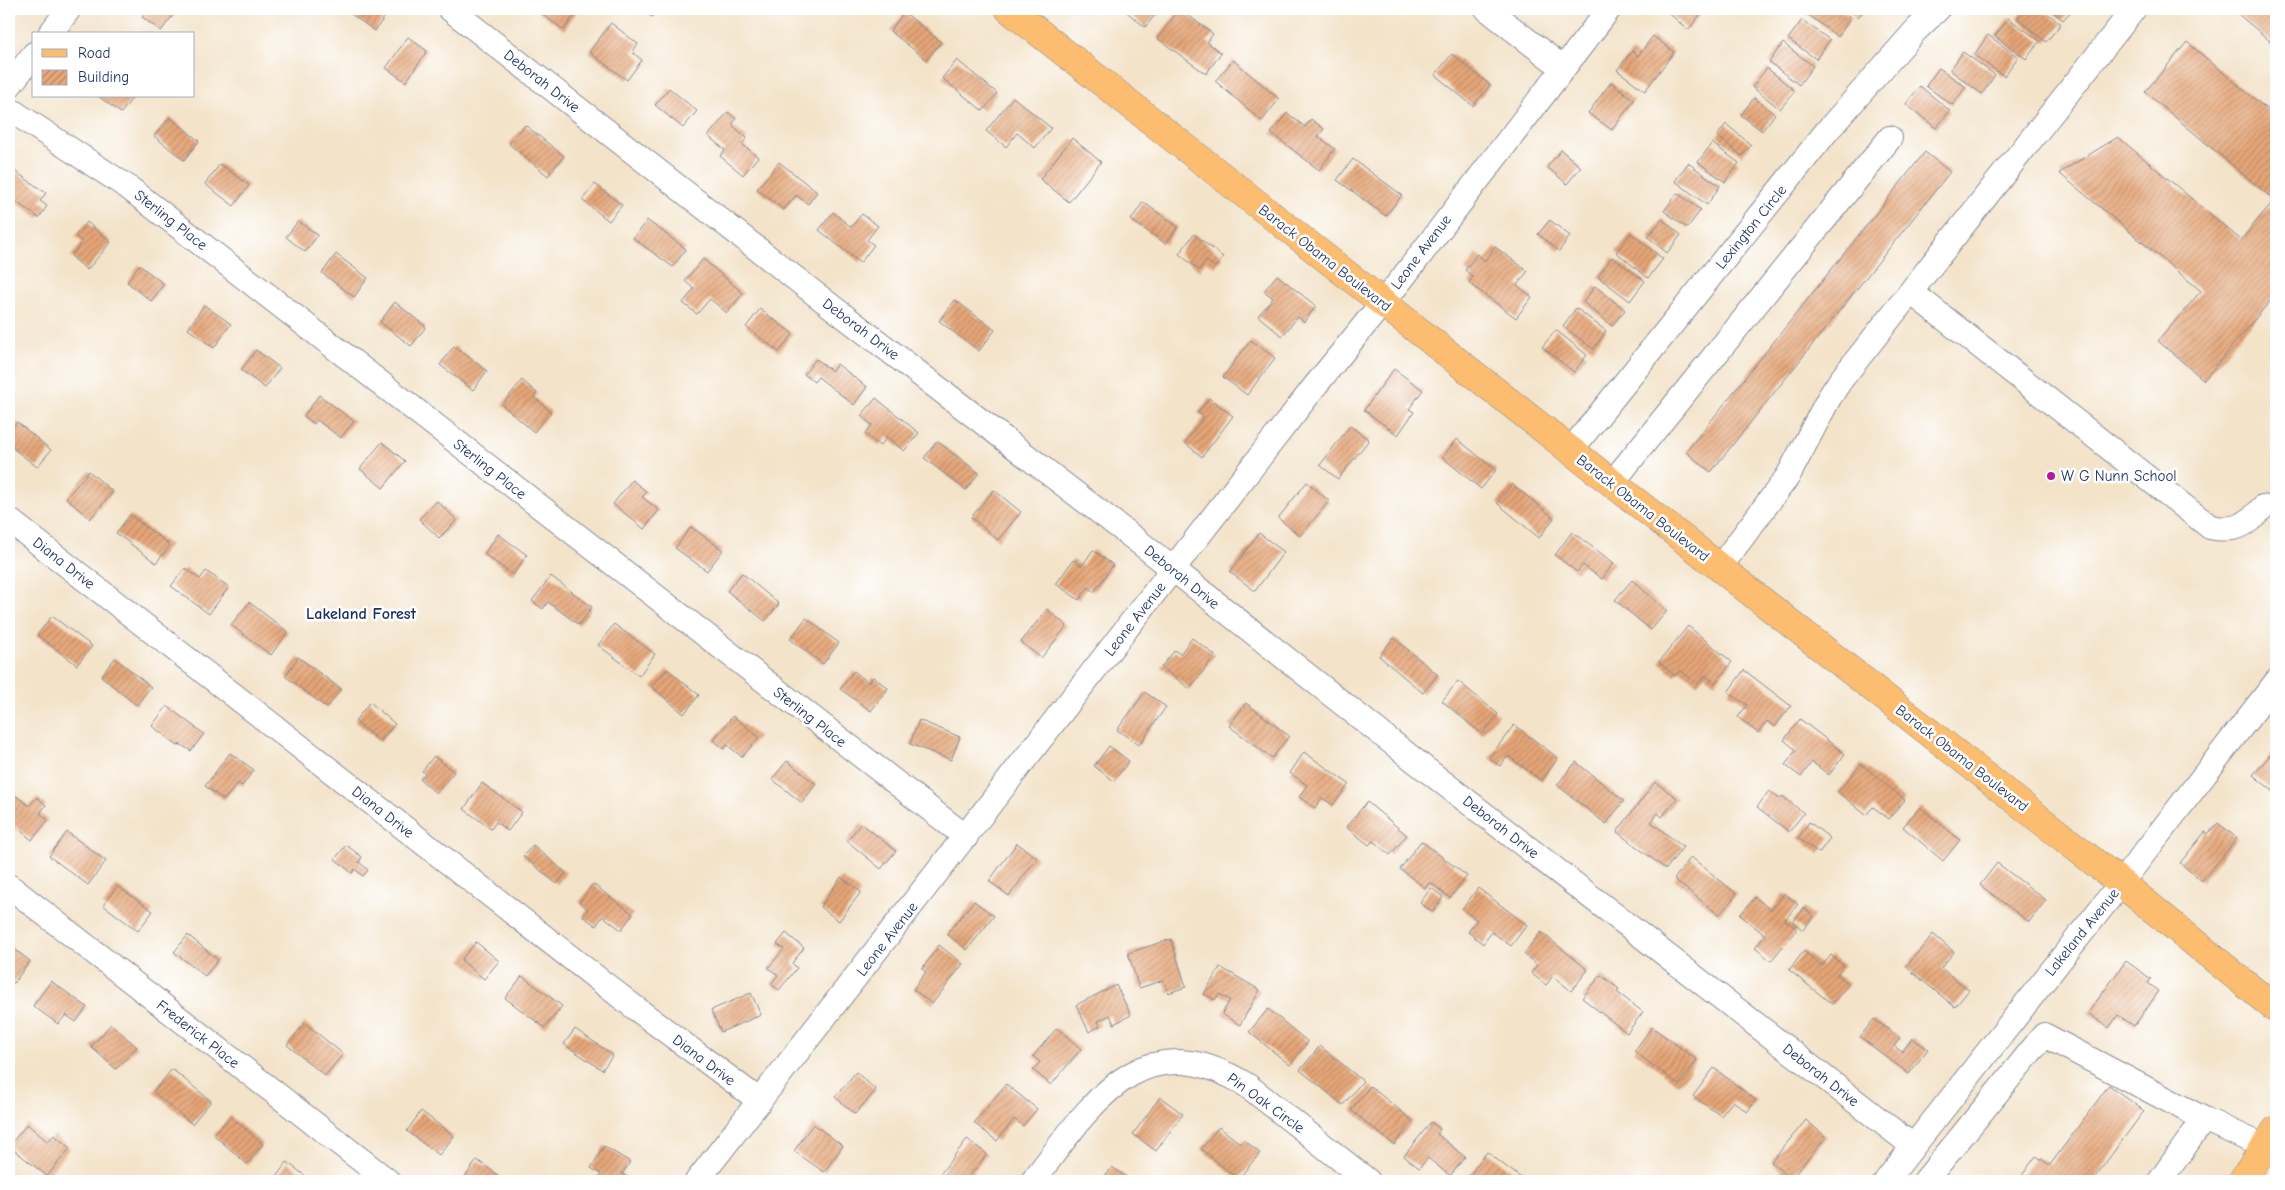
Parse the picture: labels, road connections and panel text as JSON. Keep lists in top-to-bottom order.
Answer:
{
  "streets": {
    "main road": ["Barack Obama Boulevard"],
    "street": [
      "Deborah Drive",
      "Sterling Place",
      "Lexington Circle",
      "Leone Avenue",
      "Diana Drive",
      "Lakeland Avenue",
      "Frederick Place",
      "Pin Oak Circle"
    ]
  },
  "crossings": [
    ["Deborah Drive", "Leone Avenue"],
    ["Deborah Drive", "Lakeland Avenue"],
    ["Sterling Place", "Leone Avenue"],
    ["Lexington Circle", "Barack Obama Boulevard"],
    ["Leone Avenue", "Barack Obama Boulevard"],
    ["Leone Avenue", "Diana Drive"],
    ["Barack Obama Boulevard", "Lakeland Avenue"]
  ],
  "districts": ["Lakeland Forest"],
  "places": ["W G Nunn School"],
  "legend": ["Road", "Building"]
}
